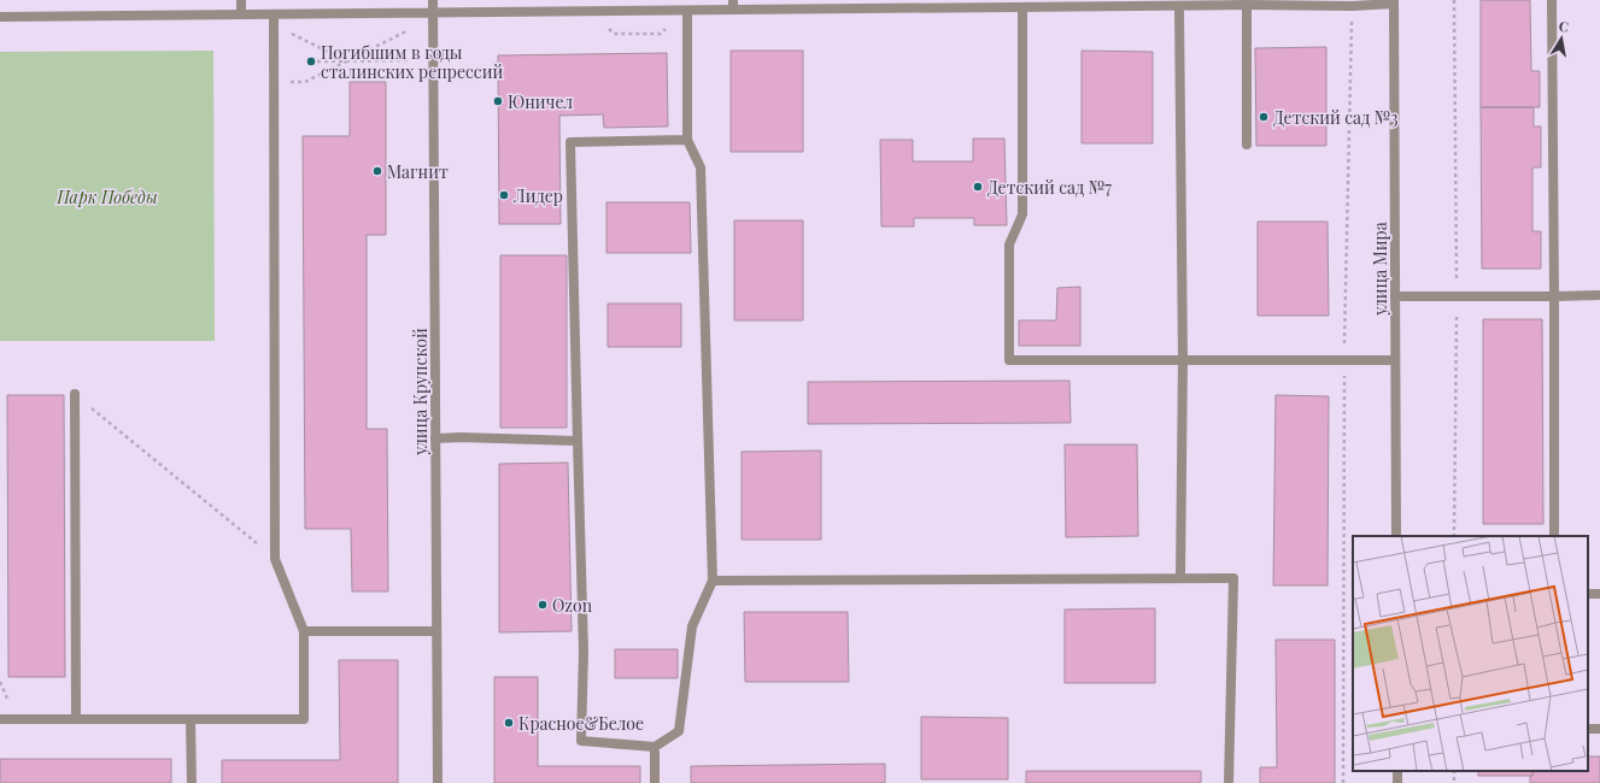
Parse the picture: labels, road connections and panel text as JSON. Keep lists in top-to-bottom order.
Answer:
{
  "streets": {
    "street": ["улица Мира", "улица Крупской"]
  },
  "parks": ["Парк Победы"],
  "places": [
    "Погибшим в годы сталинских репрессий",
    "Юничел",
    "Детский сад №3",
    "Магнит",
    "Детский сад №7",
    "Лидер",
    "Ozon",
    "Красное&Белое"
  ],
  "north": "top"
}
